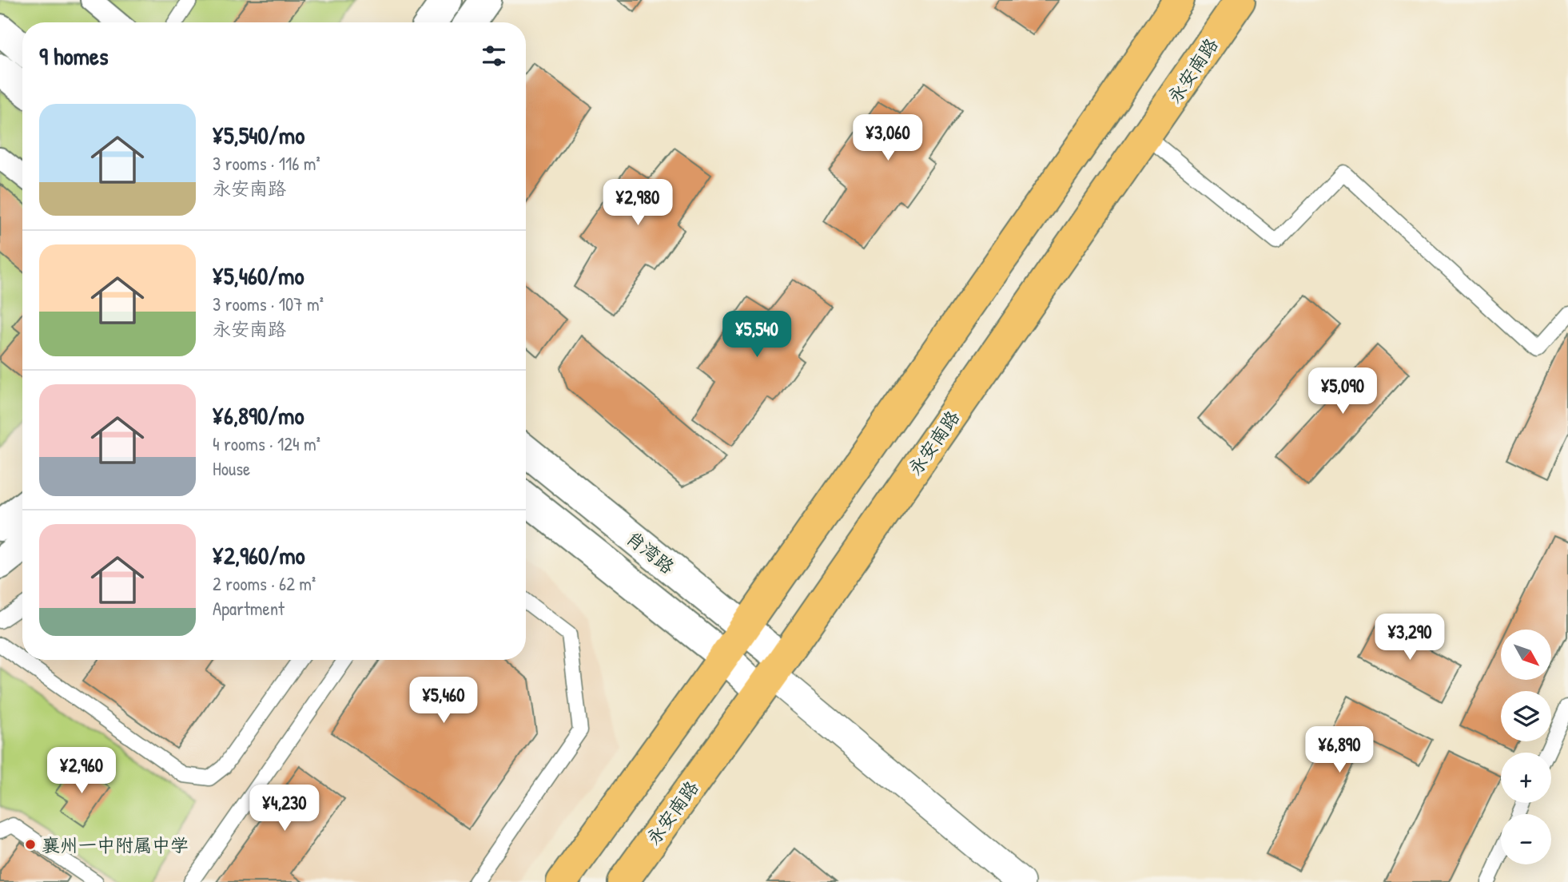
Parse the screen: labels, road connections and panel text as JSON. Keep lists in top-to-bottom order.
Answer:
{
  "streets": {
    "main road": ["永安南路"],
    "street": ["肖湾路"]
  },
  "crossings": [
    ["永安南路", "肖湾路"]
  ],
  "places": ["襄州一中附属中学"],
  "north": "bottom right",
  "page": {
    "heading": "9 homes",
    "list": [
      {
        "name": "¥5,540/mo",
        "note": "3 rooms · 116 m² · 永安南路"
      },
      {
        "name": "¥5,460/mo",
        "note": "3 rooms · 107 m² · 永安南路"
      },
      {
        "name": "¥6,890/mo",
        "note": "4 rooms · 124 m² · House"
      },
      {
        "name": "¥2,960/mo",
        "note": "2 rooms · 62 m² · Apartment"
      }
    ],
    "price": [
      "¥3,060",
      "¥2,980",
      "¥5,540",
      "¥5,090",
      "¥3,290",
      "¥5,460",
      "¥6,890",
      "¥2,960",
      "¥4,230"
    ],
    "map_buttons": ["+", "−"]
  }
}
